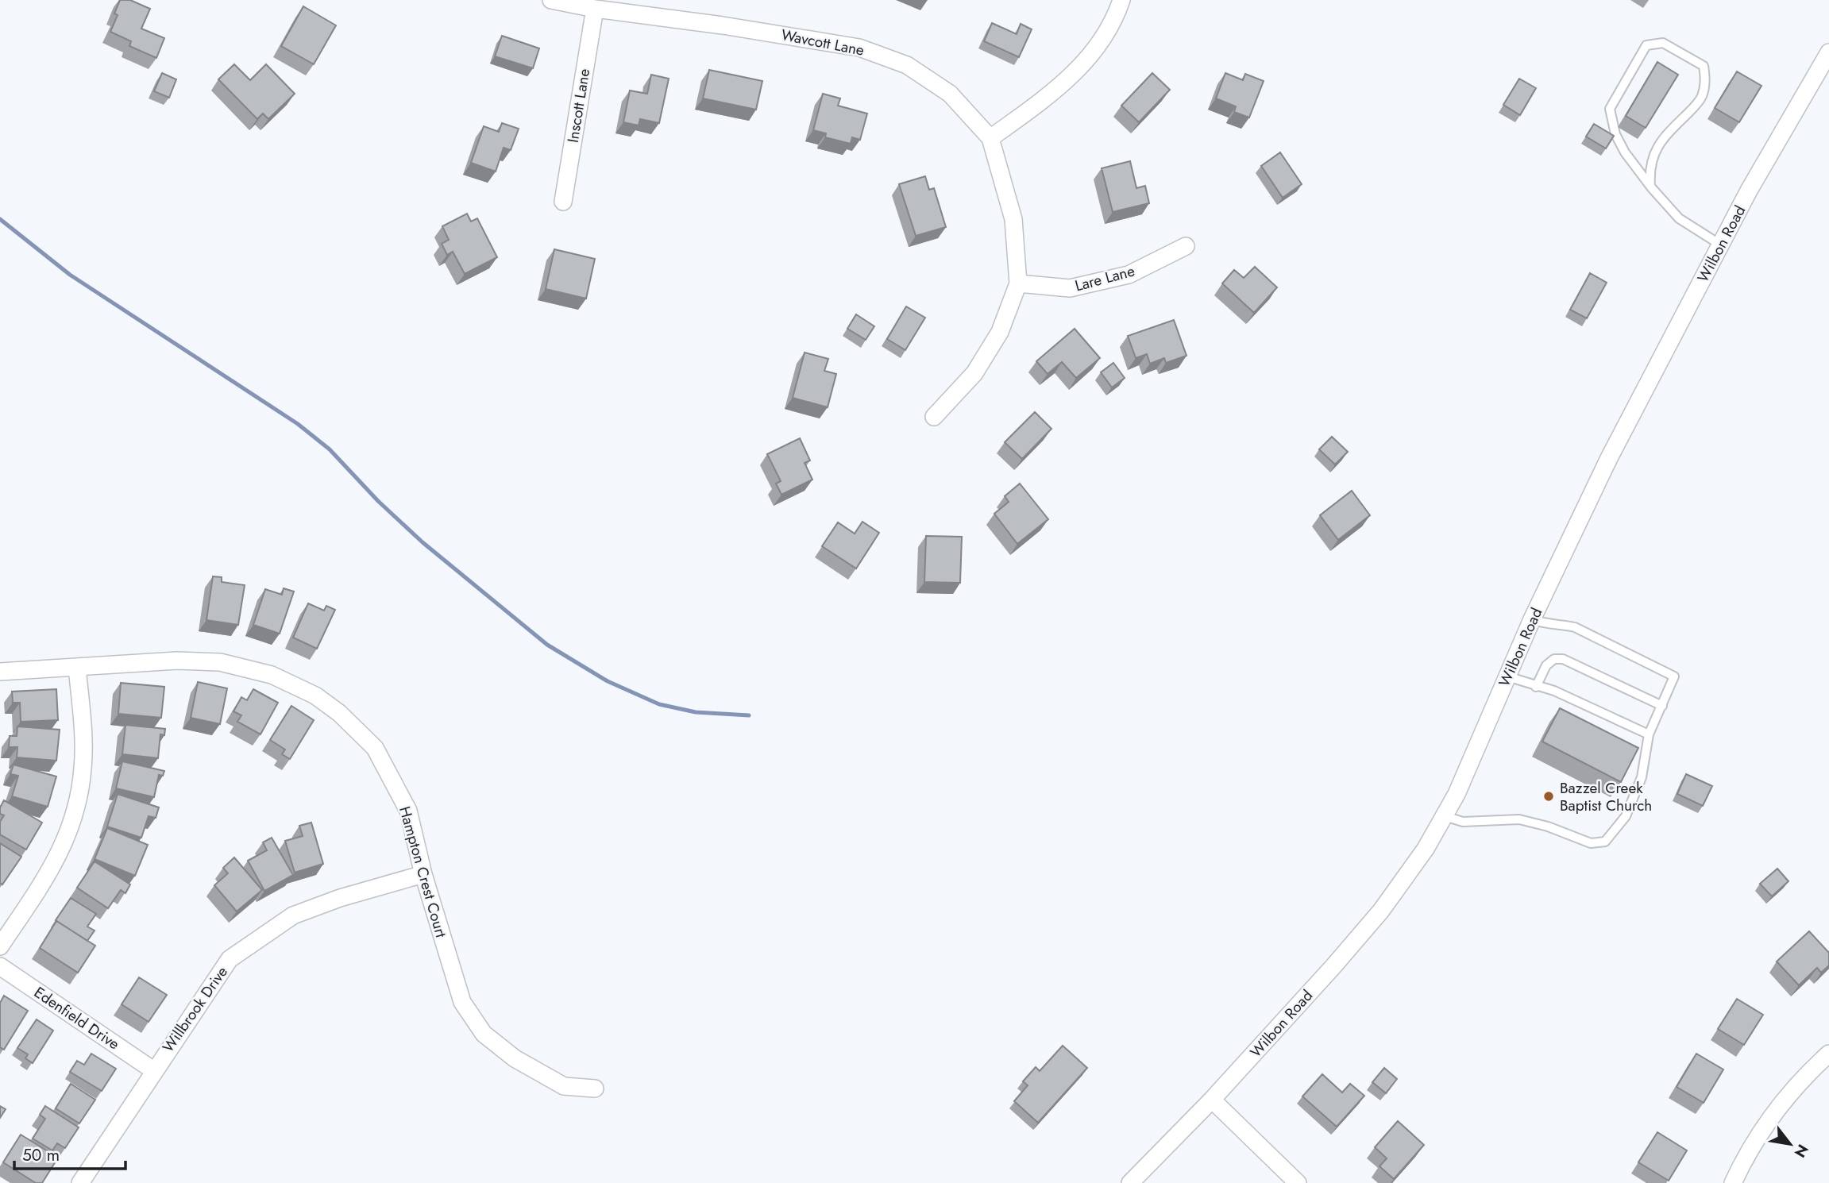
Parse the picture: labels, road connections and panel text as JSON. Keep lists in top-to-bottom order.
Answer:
{
  "streets": {
    "street": [
      "Wavcott Lane",
      "Inscott Lane",
      "Wilbon Road",
      "Lare Lane",
      "Hampton Crest Court",
      "Willbrook Drive",
      "Edenfield Drive"
    ]
  },
  "crossings": [
    ["Wavcott Lane", "Inscott Lane"],
    ["Wavcott Lane", "Lare Lane"],
    ["Hampton Crest Court", "Willbrook Drive"],
    ["Willbrook Drive", "Edenfield Drive"]
  ],
  "places": ["Bazzel Creek Baptist Church"],
  "scale_bar": "50 m",
  "north": "bottom right"
}
